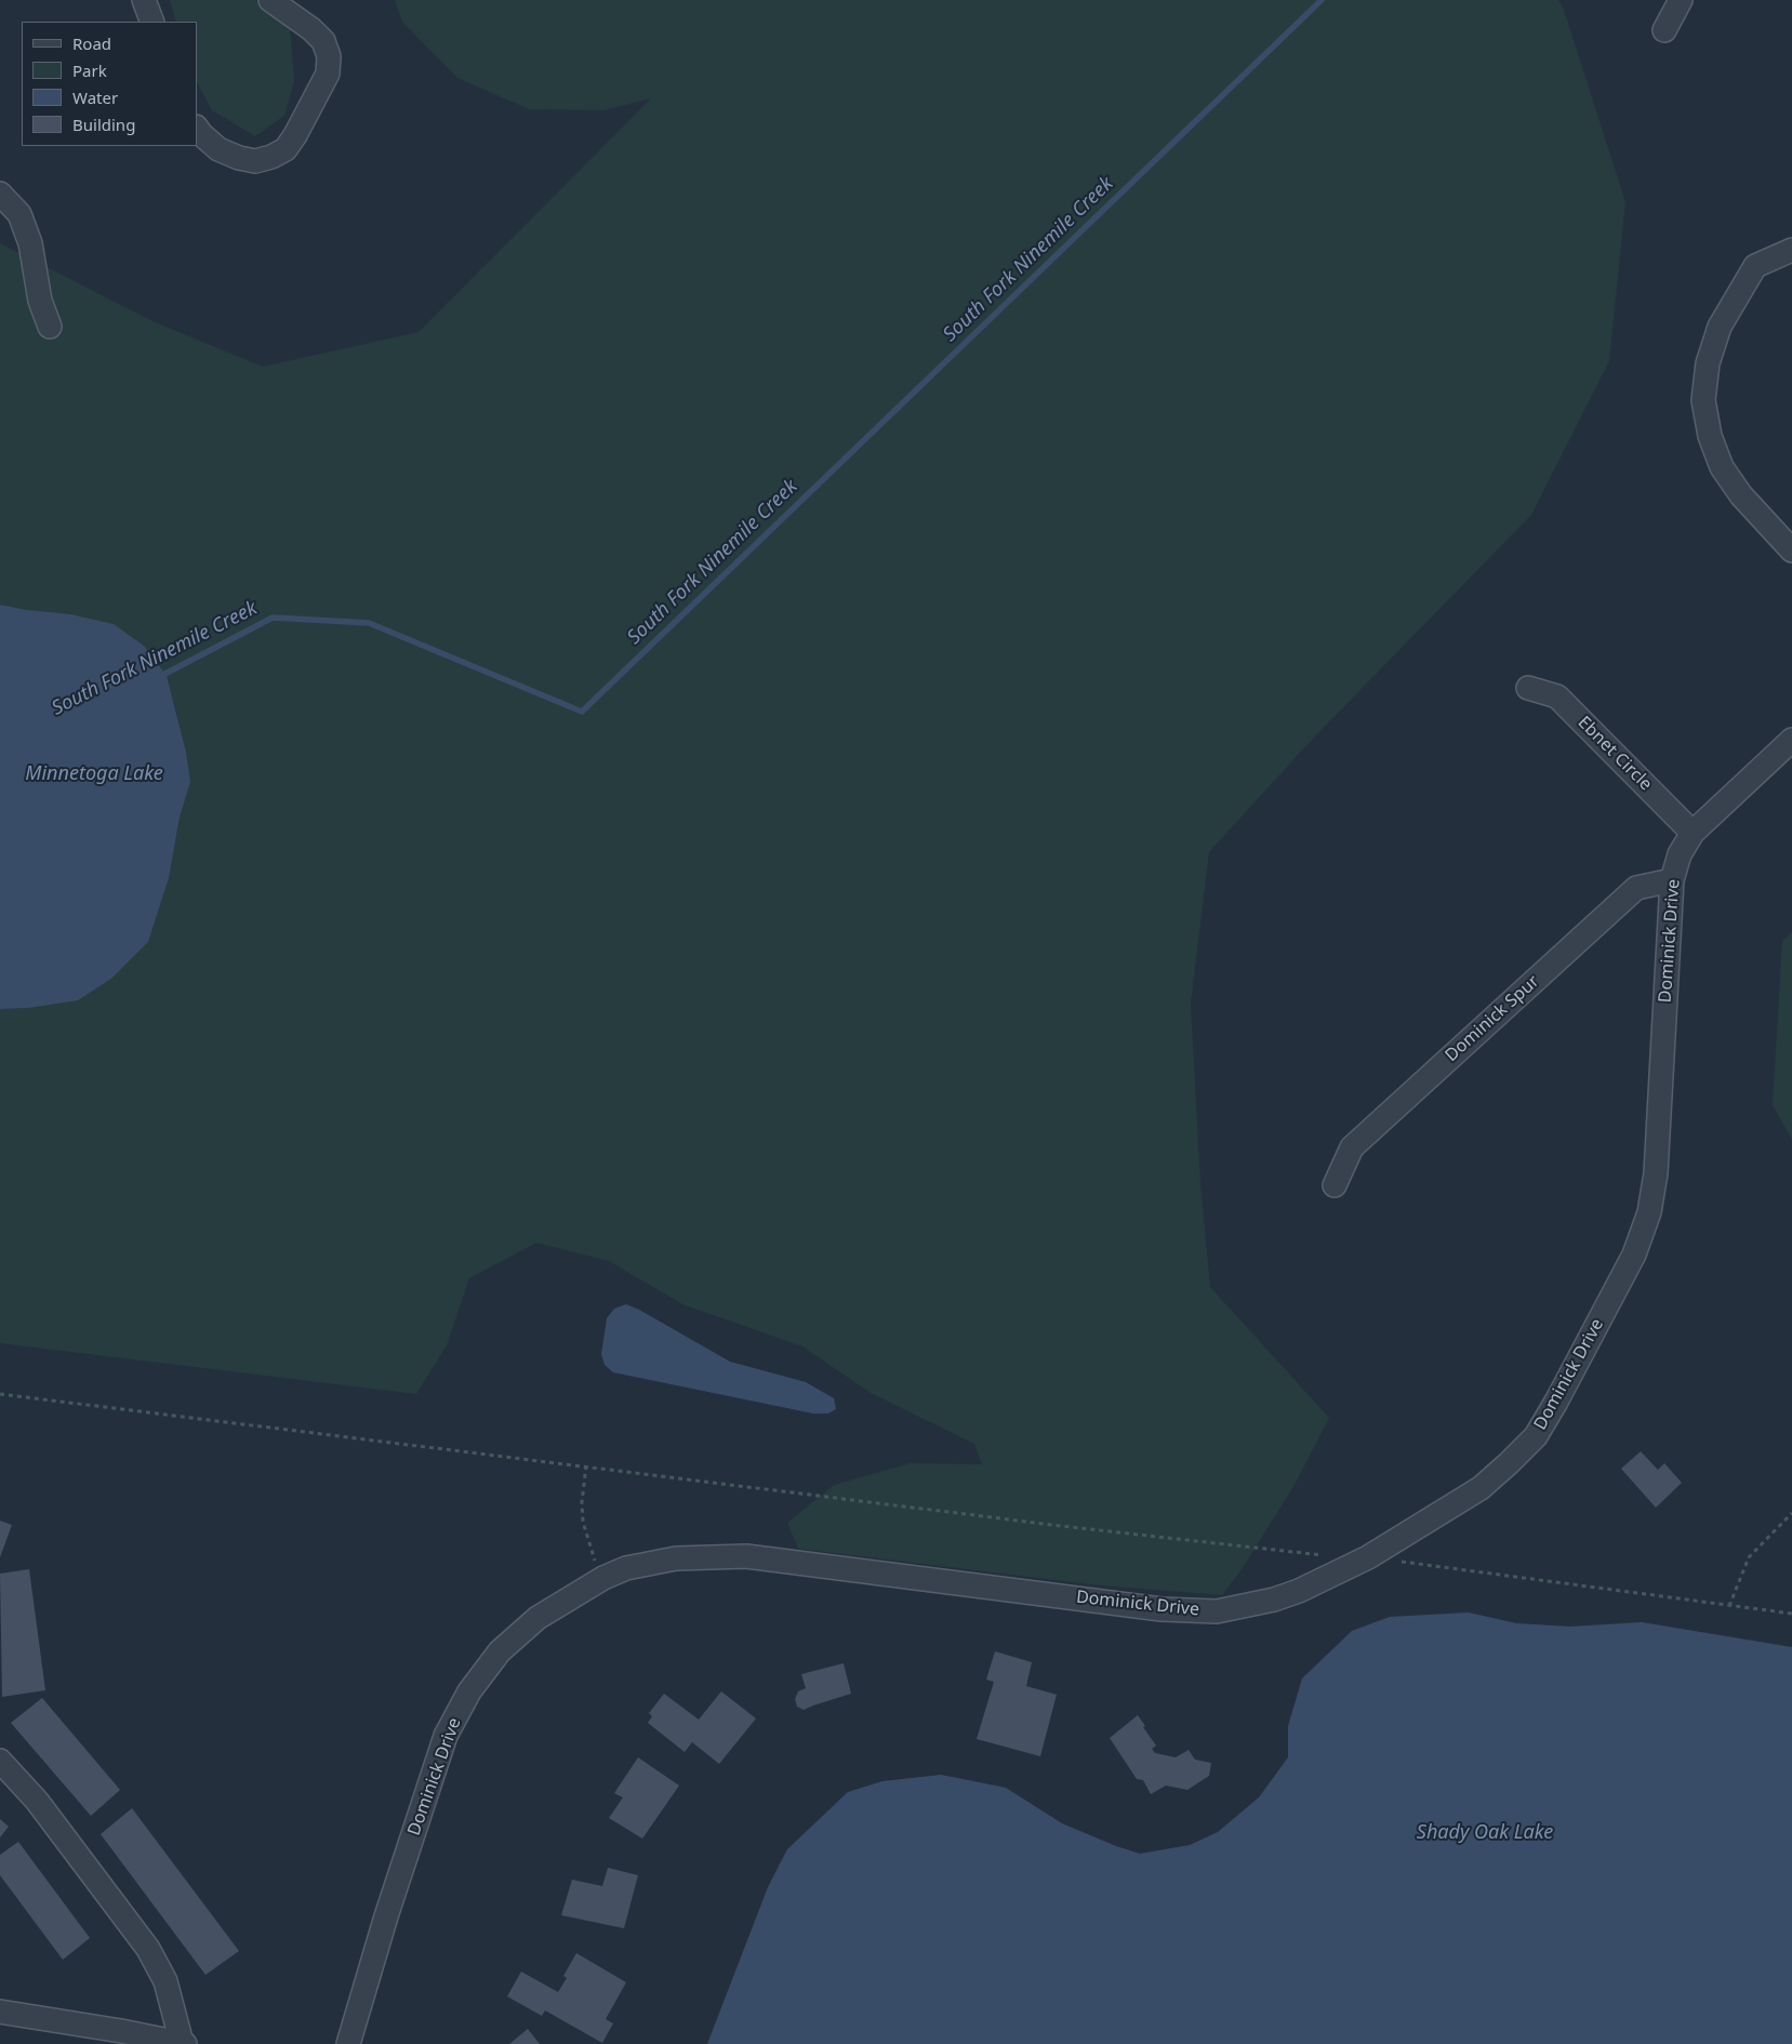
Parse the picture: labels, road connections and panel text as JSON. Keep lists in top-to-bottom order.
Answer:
{
  "streets": {
    "street": ["Ebnet Circle", "Dominick Drive", "Dominick Spur"]
  },
  "crossings": [
    ["Ebnet Circle", "Dominick Drive"],
    ["Dominick Drive", "Dominick Spur"]
  ],
  "water": ["South Fork Ninemile Creek", "Minnetoga Lake", "Shady Oak Lake"],
  "legend": [
    "Road",
    "Park",
    "Water",
    "Building"
  ]
}
